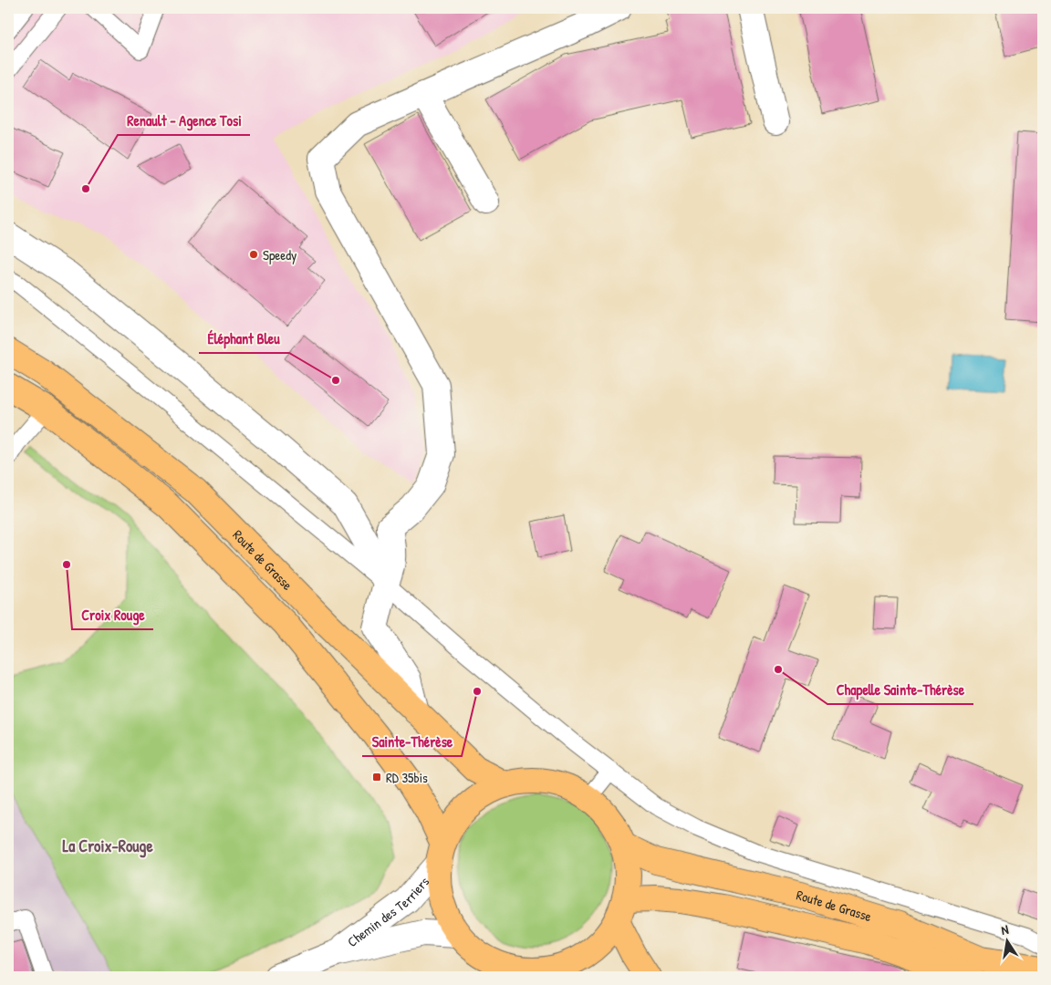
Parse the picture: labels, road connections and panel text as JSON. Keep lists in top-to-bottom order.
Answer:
{
  "streets": {
    "main road": ["Route de Grasse"],
    "street": ["Chemin des Terriers"]
  },
  "districts": ["La Croix-Rouge"],
  "places": {
    "other": [
      "Renault - Agence Tosi",
      "Speedy",
      "Éléphant Bleu",
      "Croix Rouge",
      "Chapelle Sainte-Thérèse",
      "Sainte-Thérèse"
    ],
    "transit": ["RD 35bis"]
  },
  "north": "top"
}
